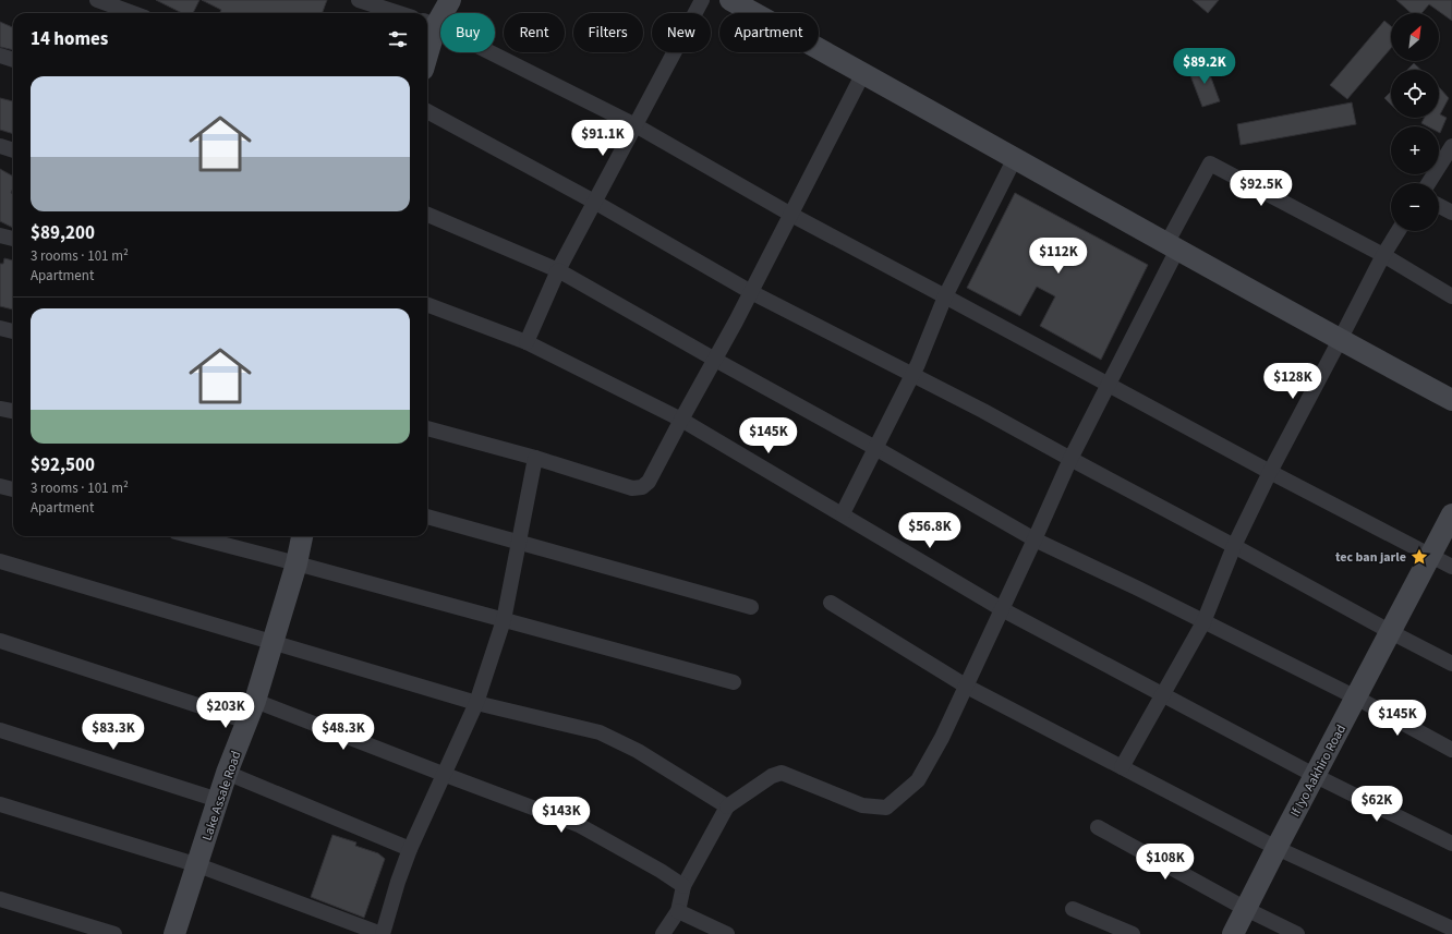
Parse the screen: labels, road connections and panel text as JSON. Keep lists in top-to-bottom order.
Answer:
{
  "streets": {
    "street": ["If Iyo Aakhiro Road", "Lake Assale Road"]
  },
  "places": {
    "place": ["tec ban jarle"]
  },
  "north": "top right",
  "page": {
    "map_buttons": ["+", "−"],
    "chip": [
      "Buy",
      "Rent",
      "Filters",
      "New",
      "Apartment"
    ],
    "heading": "14 homes",
    "price": [
      "$89.2K",
      "$91.1K",
      "$92.5K",
      "$112K",
      "$128K",
      "$145K",
      "$56.8K",
      "$203K",
      "$145K",
      "$83.3K",
      "$48.3K",
      "$62K",
      "$143K",
      "$108K"
    ],
    "list": [
      {
        "name": "$89,200",
        "note": "3 rooms · 101 m² · Apartment"
      },
      {
        "name": "$92,500",
        "note": "3 rooms · 101 m² · Apartment"
      }
    ]
  }
}
